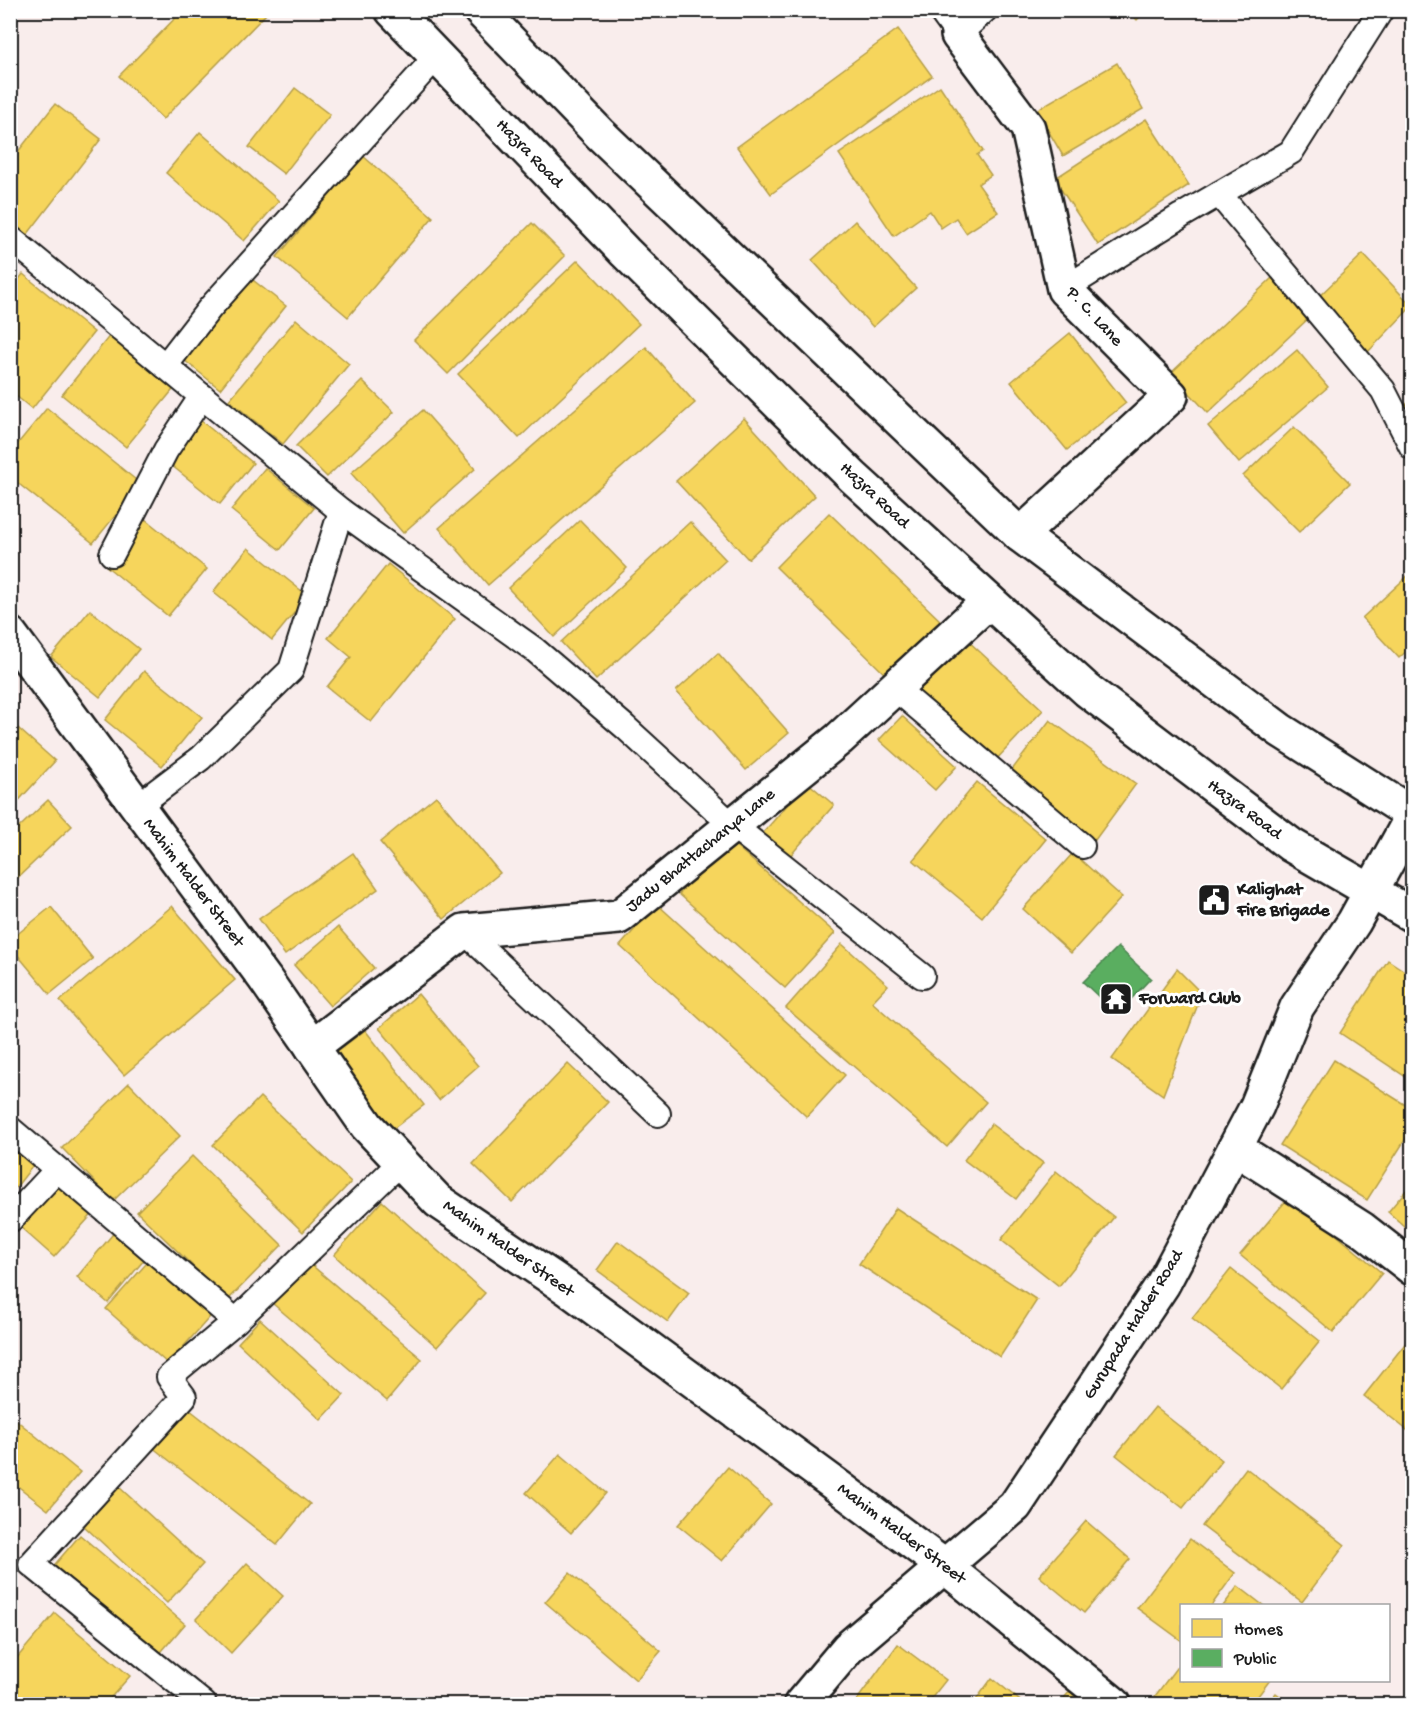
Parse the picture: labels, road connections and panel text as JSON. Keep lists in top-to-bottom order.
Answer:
{
  "streets": {
    "street": [
      "Hazra Road",
      "P. C. Lane",
      "Jadu Bhattacharya Lane",
      "Mahim Halder Street",
      "Gurupada Halder Road"
    ]
  },
  "crossings": [
    ["Hazra Road", "Jadu Bhattacharya Lane"],
    ["Hazra Road", "Gurupada Halder Road"],
    ["Mahim Halder Street", "Gurupada Halder Road"]
  ],
  "places": {
    "public building": ["Kalighat Fire Brigade"],
    "temple": ["Forward Club"]
  },
  "legend": ["Homes", "Public"]
}
